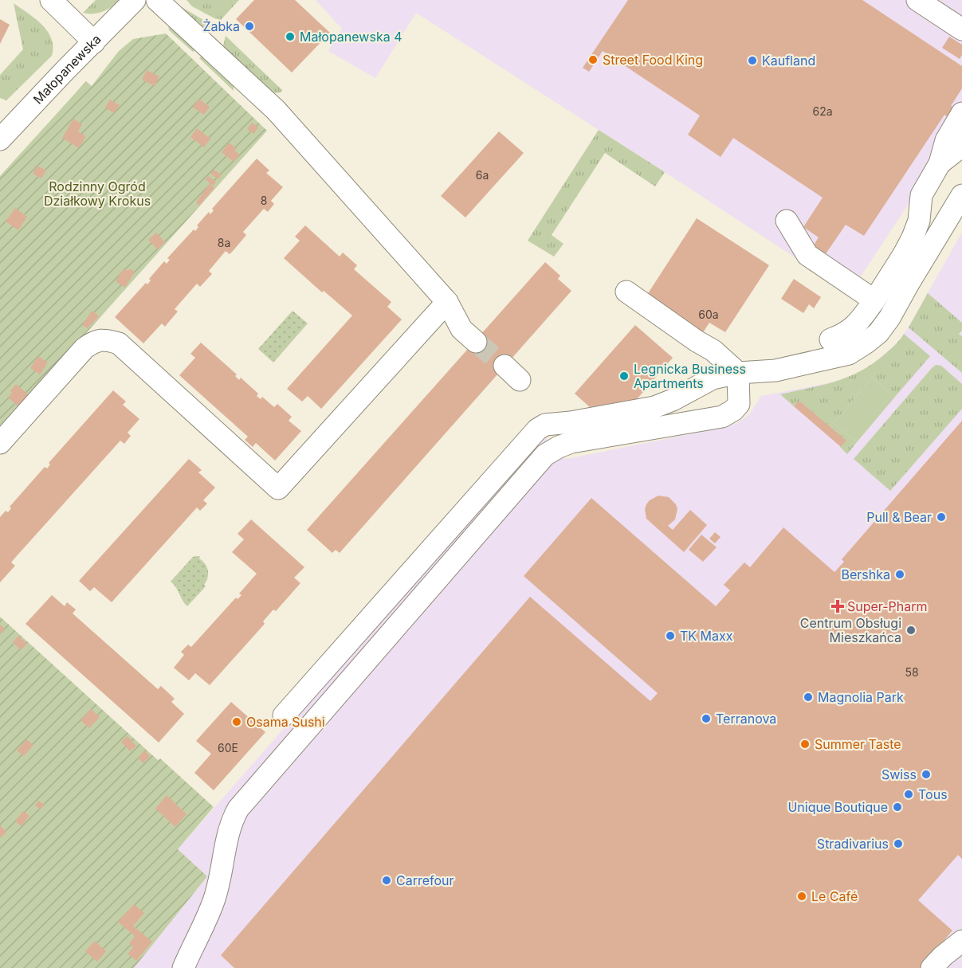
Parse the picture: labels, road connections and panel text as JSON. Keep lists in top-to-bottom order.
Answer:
{
  "streets": {
    "street": ["Małopanewska"]
  },
  "parks": ["Rodzinny Ogród Działkowy Krokus"],
  "places": {
    "other": [
      "Żabka",
      "Małopanewska 4",
      "Street Food King",
      "Kaufland",
      "Legnicka Business Apartments",
      "Pull & Bear",
      "Bershka",
      "Centrum Obsługi Mieszkańca",
      "TK Maxx",
      "Magnolia Park",
      "Terranova",
      "Osama Sushi",
      "Summer Taste",
      "Swiss",
      "Tous",
      "Unique Boutique",
      "Stradivarius",
      "Carrefour",
      "Le Café"
    ],
    "health": ["Super-Pharm"]
  },
  "house_numbers": [
    "62a",
    "6a",
    "8",
    "8a",
    "60a",
    "58",
    "60E"
  ]
}
